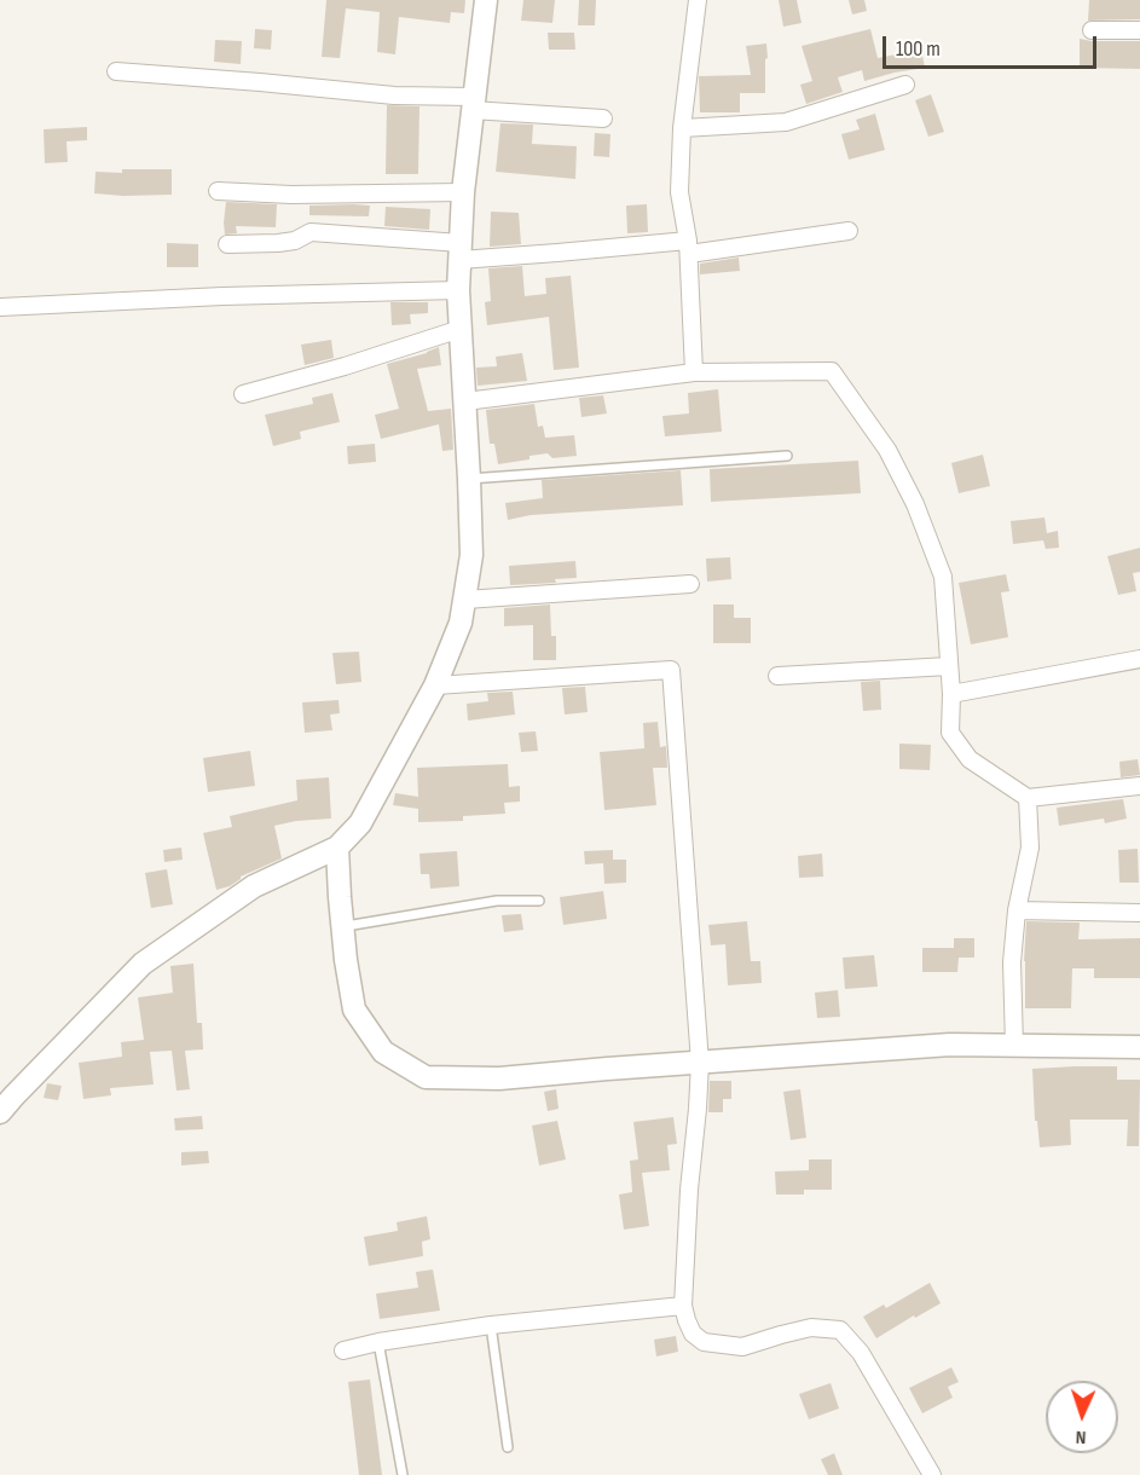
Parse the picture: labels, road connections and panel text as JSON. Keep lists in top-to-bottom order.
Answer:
{
  "scale_bar": "100 m",
  "north": "bottom"
}
